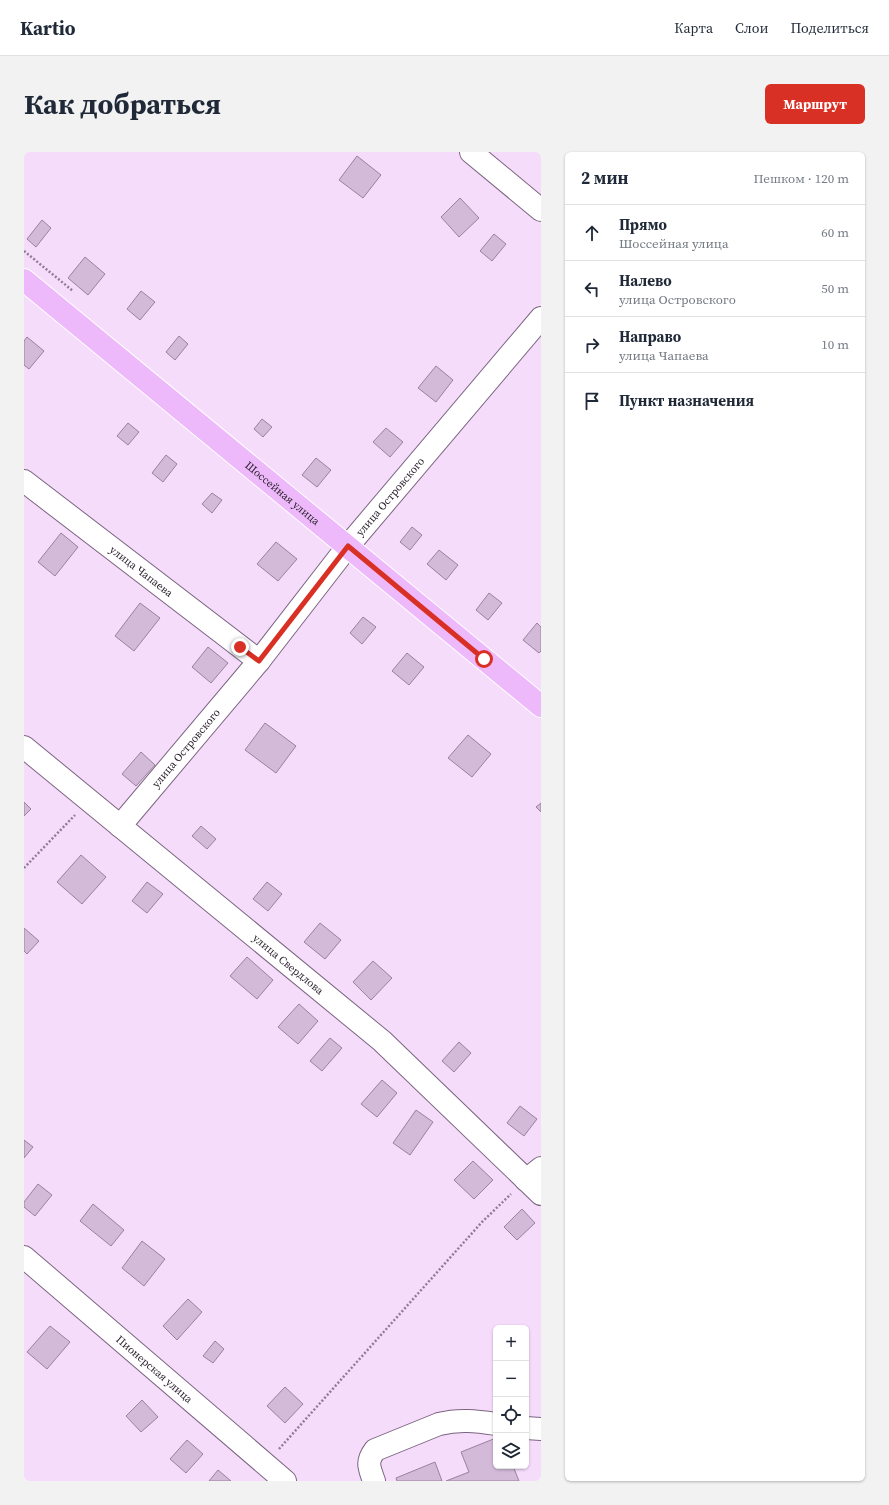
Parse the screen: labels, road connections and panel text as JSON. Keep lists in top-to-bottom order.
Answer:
{
  "streets": {
    "main road": ["Шоссейная улица"],
    "street": [
      "улица Островского",
      "улица Чапаева",
      "улица Свердлова",
      "Пионерская улица"
    ]
  },
  "crossings": [
    ["Шоссейная улица", "улица Островского"],
    ["улица Островского", "улица Чапаева"],
    ["улица Островского", "улица Свердлова"]
  ],
  "page": {
    "header": "Kartio",
    "nav": ["Карта", "Слои", "Поделиться"],
    "buttons": "Маршрут",
    "title": "Как добраться",
    "heading": ["2 мин", "Пешком · 120 m"],
    "list": [
      ["Прямо", "Шоссейная улица", "60 m"],
      ["Налево", "улица Островского", "50 m"],
      ["Направо", "улица Чапаева", "10 m"],
      "Пункт назначения"
    ],
    "map_buttons": ["+", "−"]
  }
}
